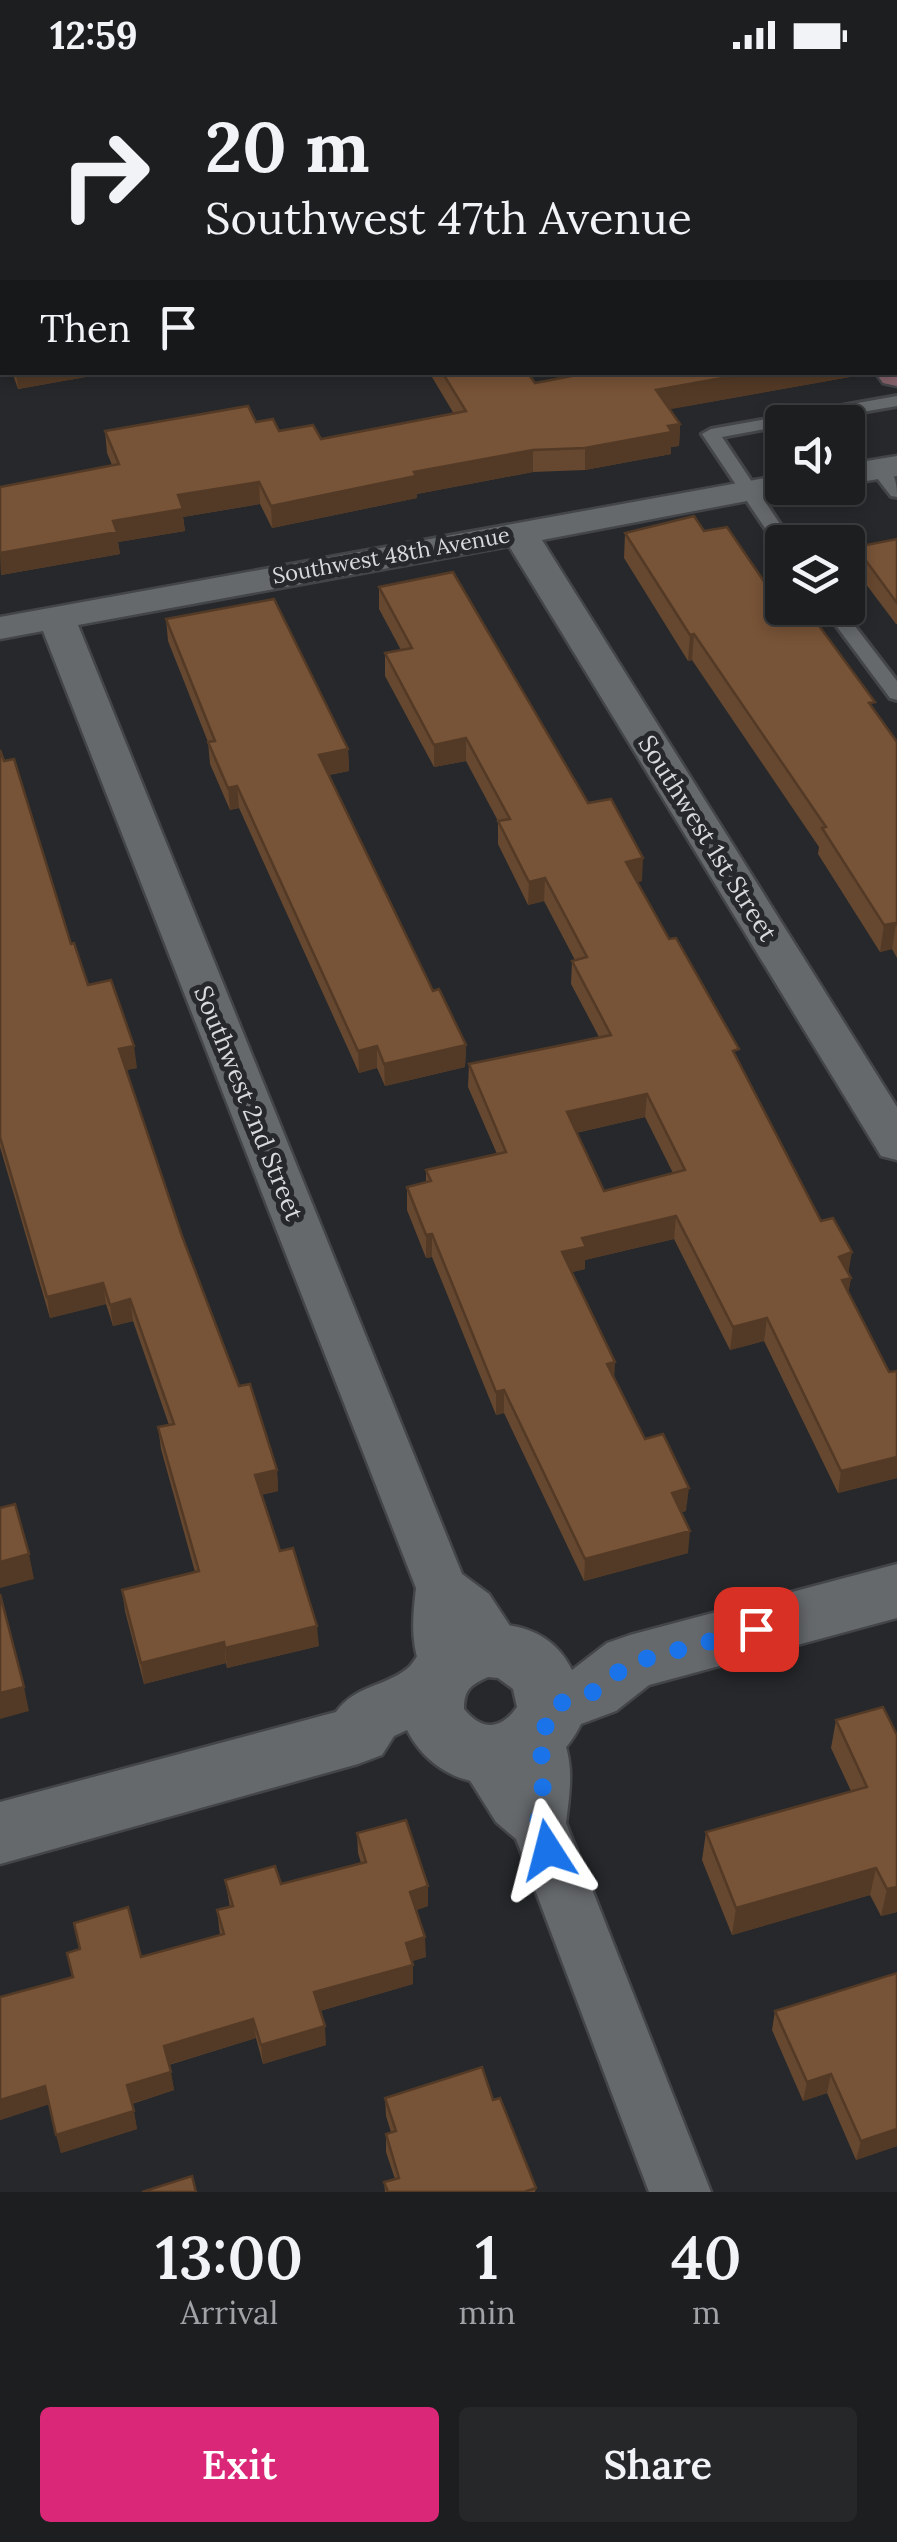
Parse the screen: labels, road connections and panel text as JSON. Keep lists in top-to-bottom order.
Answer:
{
  "streets": {
    "street": ["Southwest 48th Avenue", "Southwest 1st Street", "Southwest 2nd Street"]
  },
  "crossings": [
    ["Southwest 48th Avenue", "Southwest 1st Street"],
    ["Southwest 48th Avenue", "Southwest 2nd Street"]
  ],
  "page": {
    "status": "12:59",
    "turn": ["20 m", "Southwest 47th Avenue"],
    "then": "Then",
    "eta": [
      "13:00",
      "Arrival",
      "1",
      "min",
      "40",
      "m"
    ],
    "buttons": ["Exit", "Share"]
  }
}
